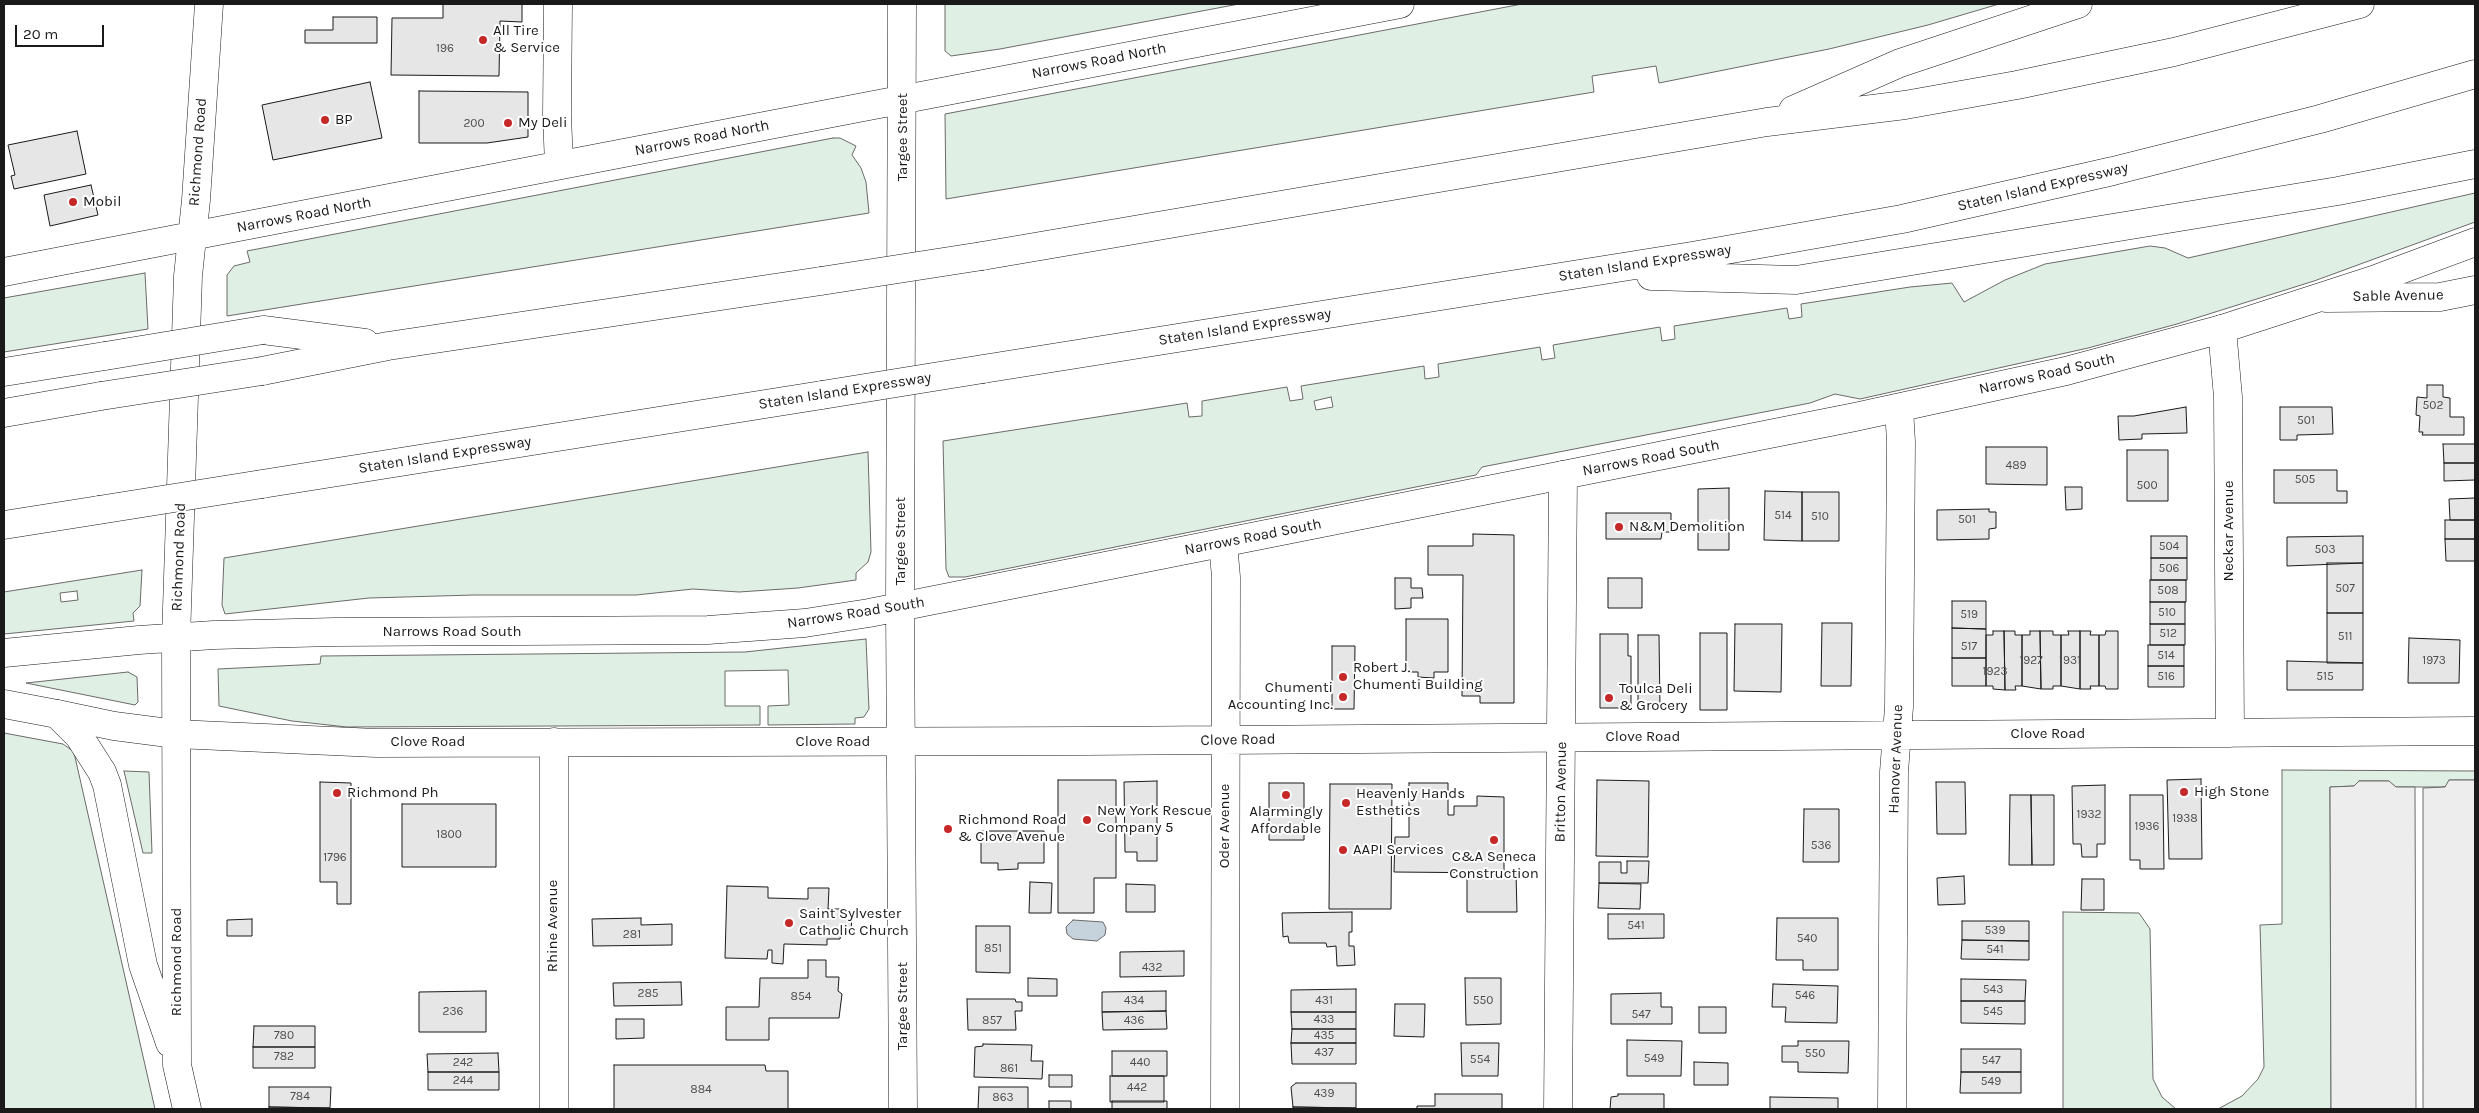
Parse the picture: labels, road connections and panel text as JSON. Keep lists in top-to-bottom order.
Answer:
{
  "streets": {
    "main road": [
      "Narrows Road North",
      "Targee Street",
      "Richmond Road",
      "Staten Island Expressway",
      "Sable Avenue",
      "Narrows Road South",
      "Neckar Avenue",
      "Clove Road",
      "Hanover Avenue",
      "Britton Avenue",
      "Oder Avenue",
      "Rhine Avenue"
    ]
  },
  "crossings": [
    ["Narrows Road North", "Targee Street"],
    ["Narrows Road North", "Richmond Road"],
    ["Targee Street", "Narrows Road South"],
    ["Targee Street", "Clove Road"],
    ["Richmond Road", "Narrows Road South"],
    ["Richmond Road", "Clove Road"],
    ["Sable Avenue", "Narrows Road South"],
    ["Narrows Road South", "Neckar Avenue"],
    ["Narrows Road South", "Hanover Avenue"],
    ["Narrows Road South", "Britton Avenue"],
    ["Narrows Road South", "Oder Avenue"],
    ["Neckar Avenue", "Clove Road"],
    ["Clove Road", "Hanover Avenue"],
    ["Clove Road", "Britton Avenue"],
    ["Clove Road", "Oder Avenue"],
    ["Clove Road", "Rhine Avenue"]
  ],
  "places": [
    "All Tire & Service",
    "BP",
    "My Deli",
    "Mobil",
    "N&M Demolition",
    "Robert J. Chumenti Building",
    "Chumenti Accounting Inc.",
    "Toulca Deli & Grocery",
    "High Stone",
    "Richmond Ph",
    "Alarmingly Affordable",
    "Heavenly Hands Esthetics",
    "New York Rescue Company 5",
    "Richmond Road & Clove Avenue",
    "C&A Seneca Construction",
    "AAPI Services",
    "Saint Sylvester Catholic Church"
  ],
  "house_numbers": [
    "196",
    "200",
    "502",
    "501",
    "489",
    "505",
    "500",
    "514",
    "510",
    "501",
    "504",
    "503",
    "506",
    "507",
    "508",
    "510",
    "519",
    "512",
    "511",
    "517",
    "514",
    "1927",
    "1931",
    "1973",
    "1923",
    "516",
    "515",
    "1932",
    "1938",
    "1936",
    "1800",
    "536",
    "1796",
    "541",
    "539",
    "281",
    "540",
    "851",
    "541",
    "432",
    "543",
    "285",
    "546",
    "854",
    "434",
    "431",
    "550",
    "236",
    "545",
    "547",
    "433",
    "857",
    "436",
    "780",
    "435",
    "437",
    "550",
    "782",
    "549",
    "554",
    "547",
    "242",
    "440",
    "861",
    "244",
    "549",
    "442",
    "884",
    "439",
    "784",
    "863"
  ],
  "scale_bar": "20 m"
}
